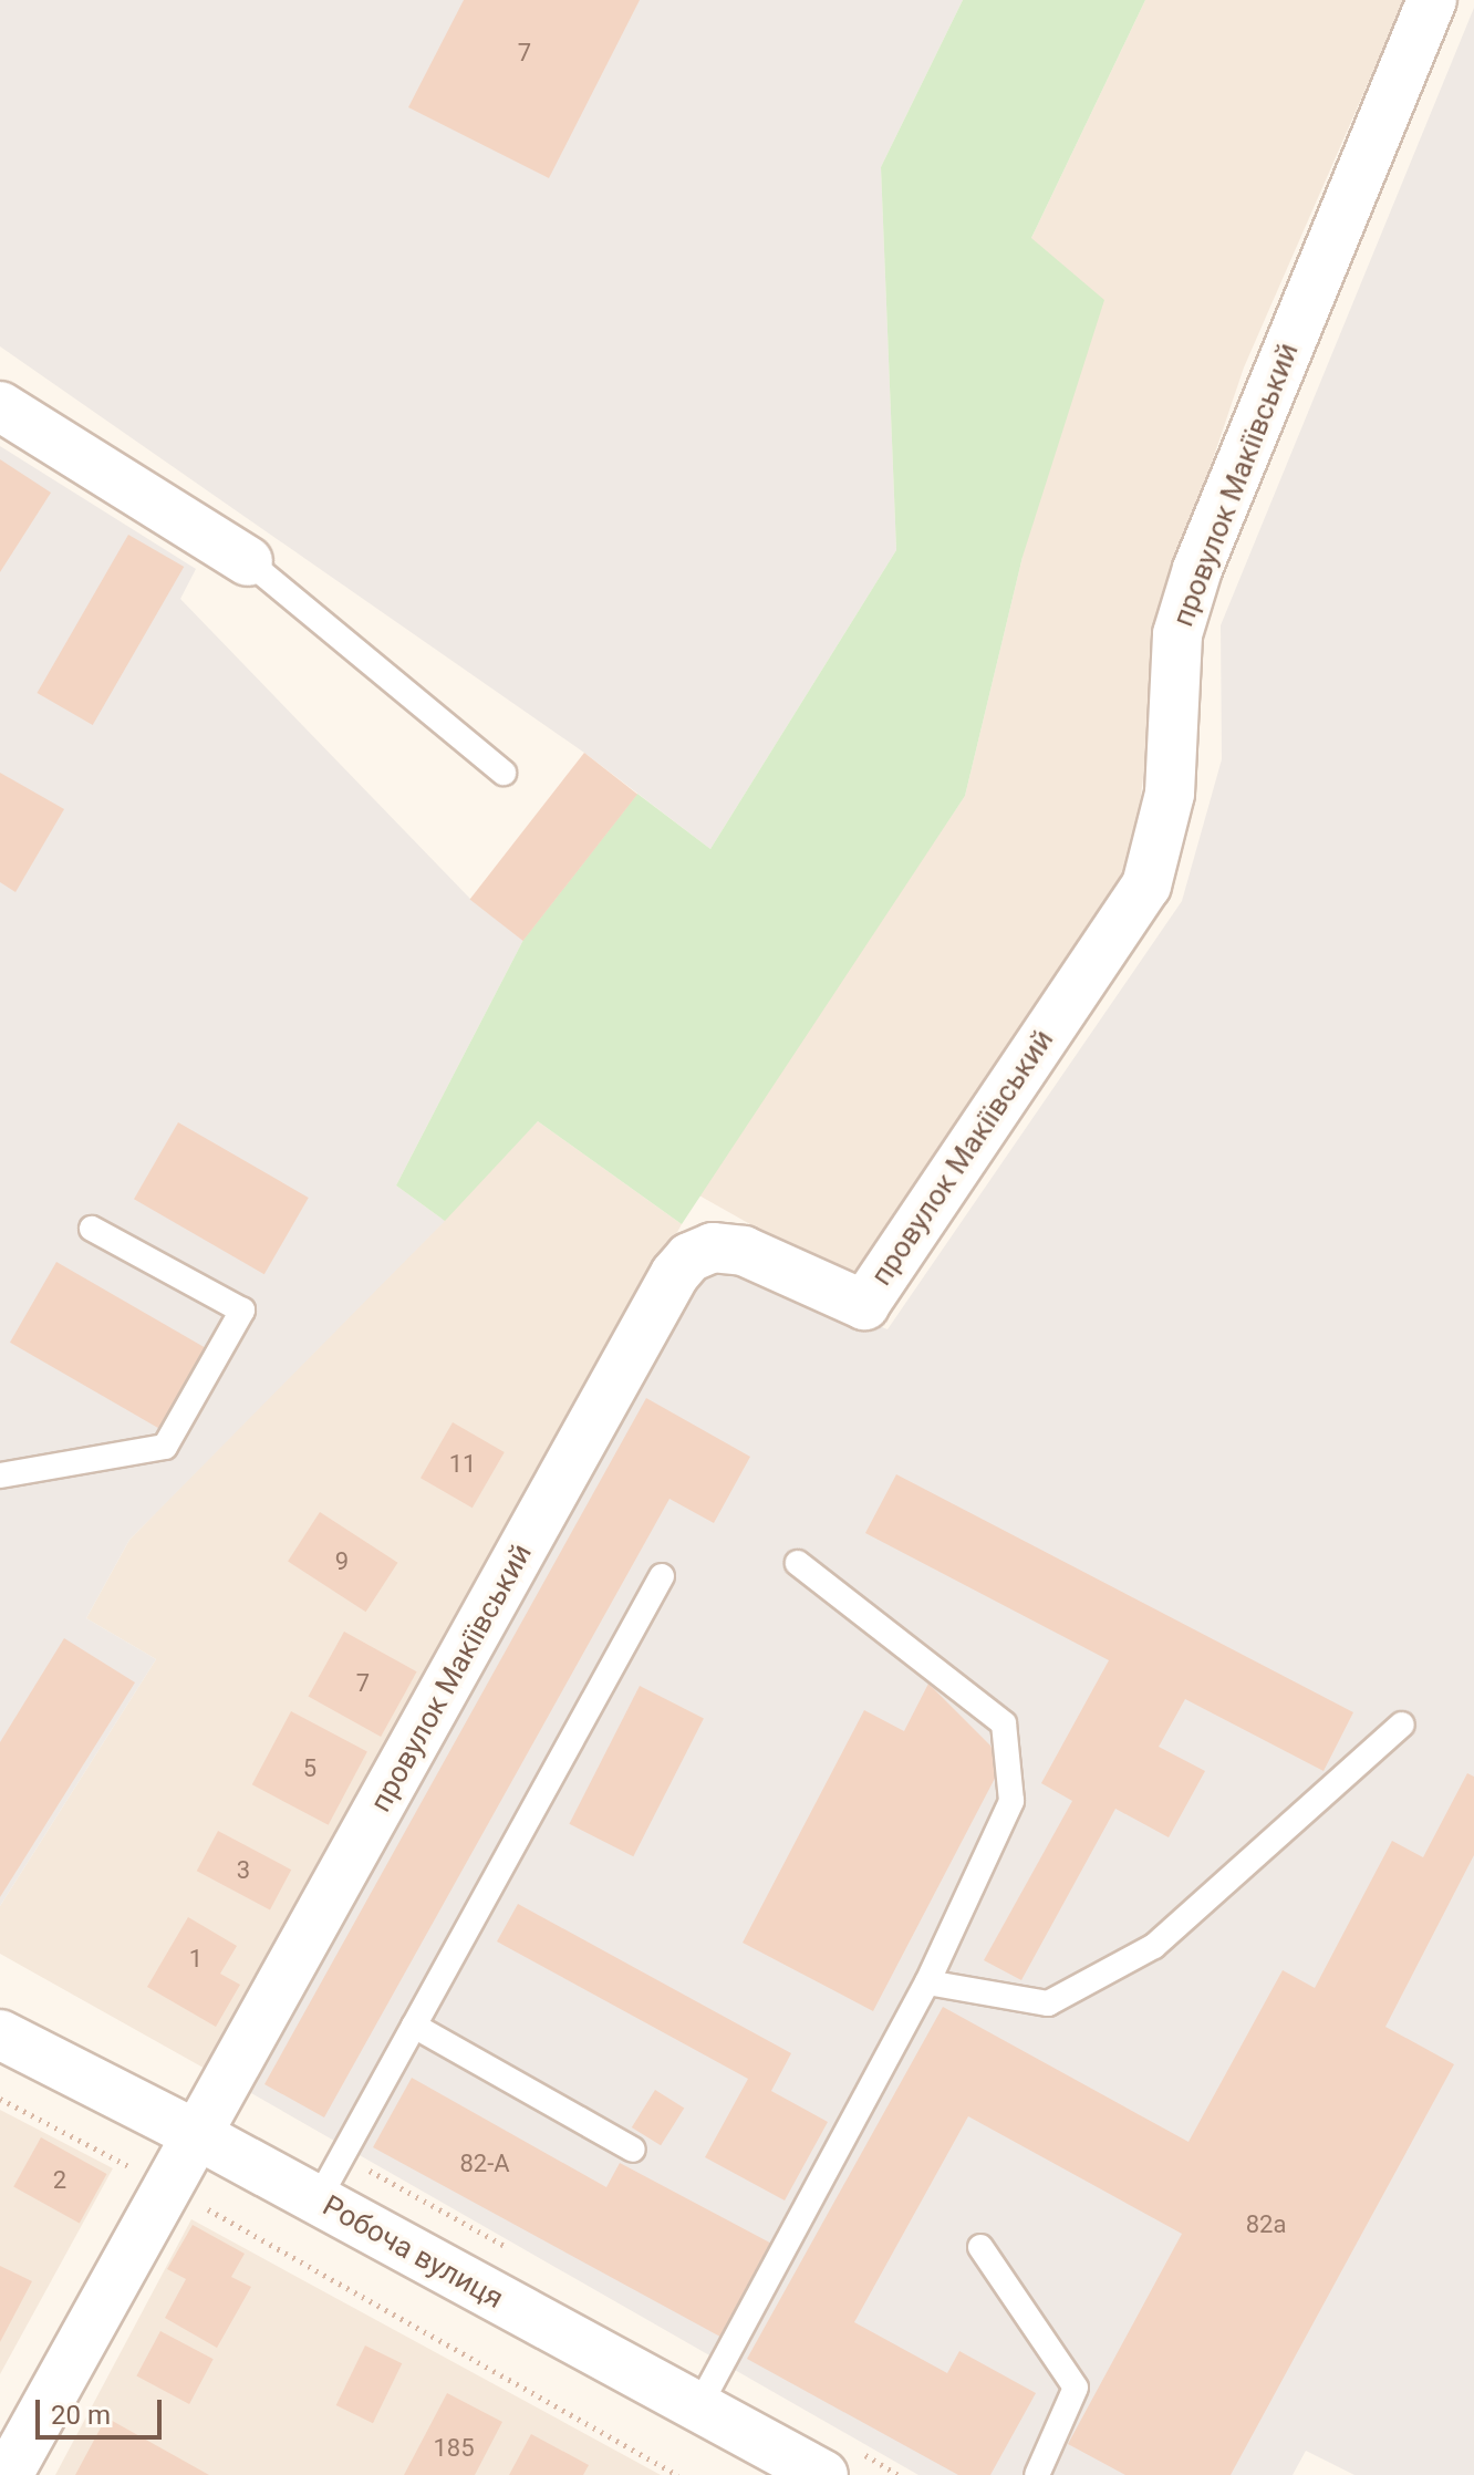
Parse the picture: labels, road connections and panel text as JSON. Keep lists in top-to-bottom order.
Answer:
{
  "streets": {
    "street": ["провулок Макіївський", "Робоча вулиця"]
  },
  "crossings": [
    ["провулок Макіївський", "Робоча вулиця"]
  ],
  "house_numbers": [
    "7",
    "11",
    "9",
    "7",
    "5",
    "3",
    "1",
    "82-А",
    "2",
    "82а",
    "185"
  ],
  "scale_bar": "20 m"
}
